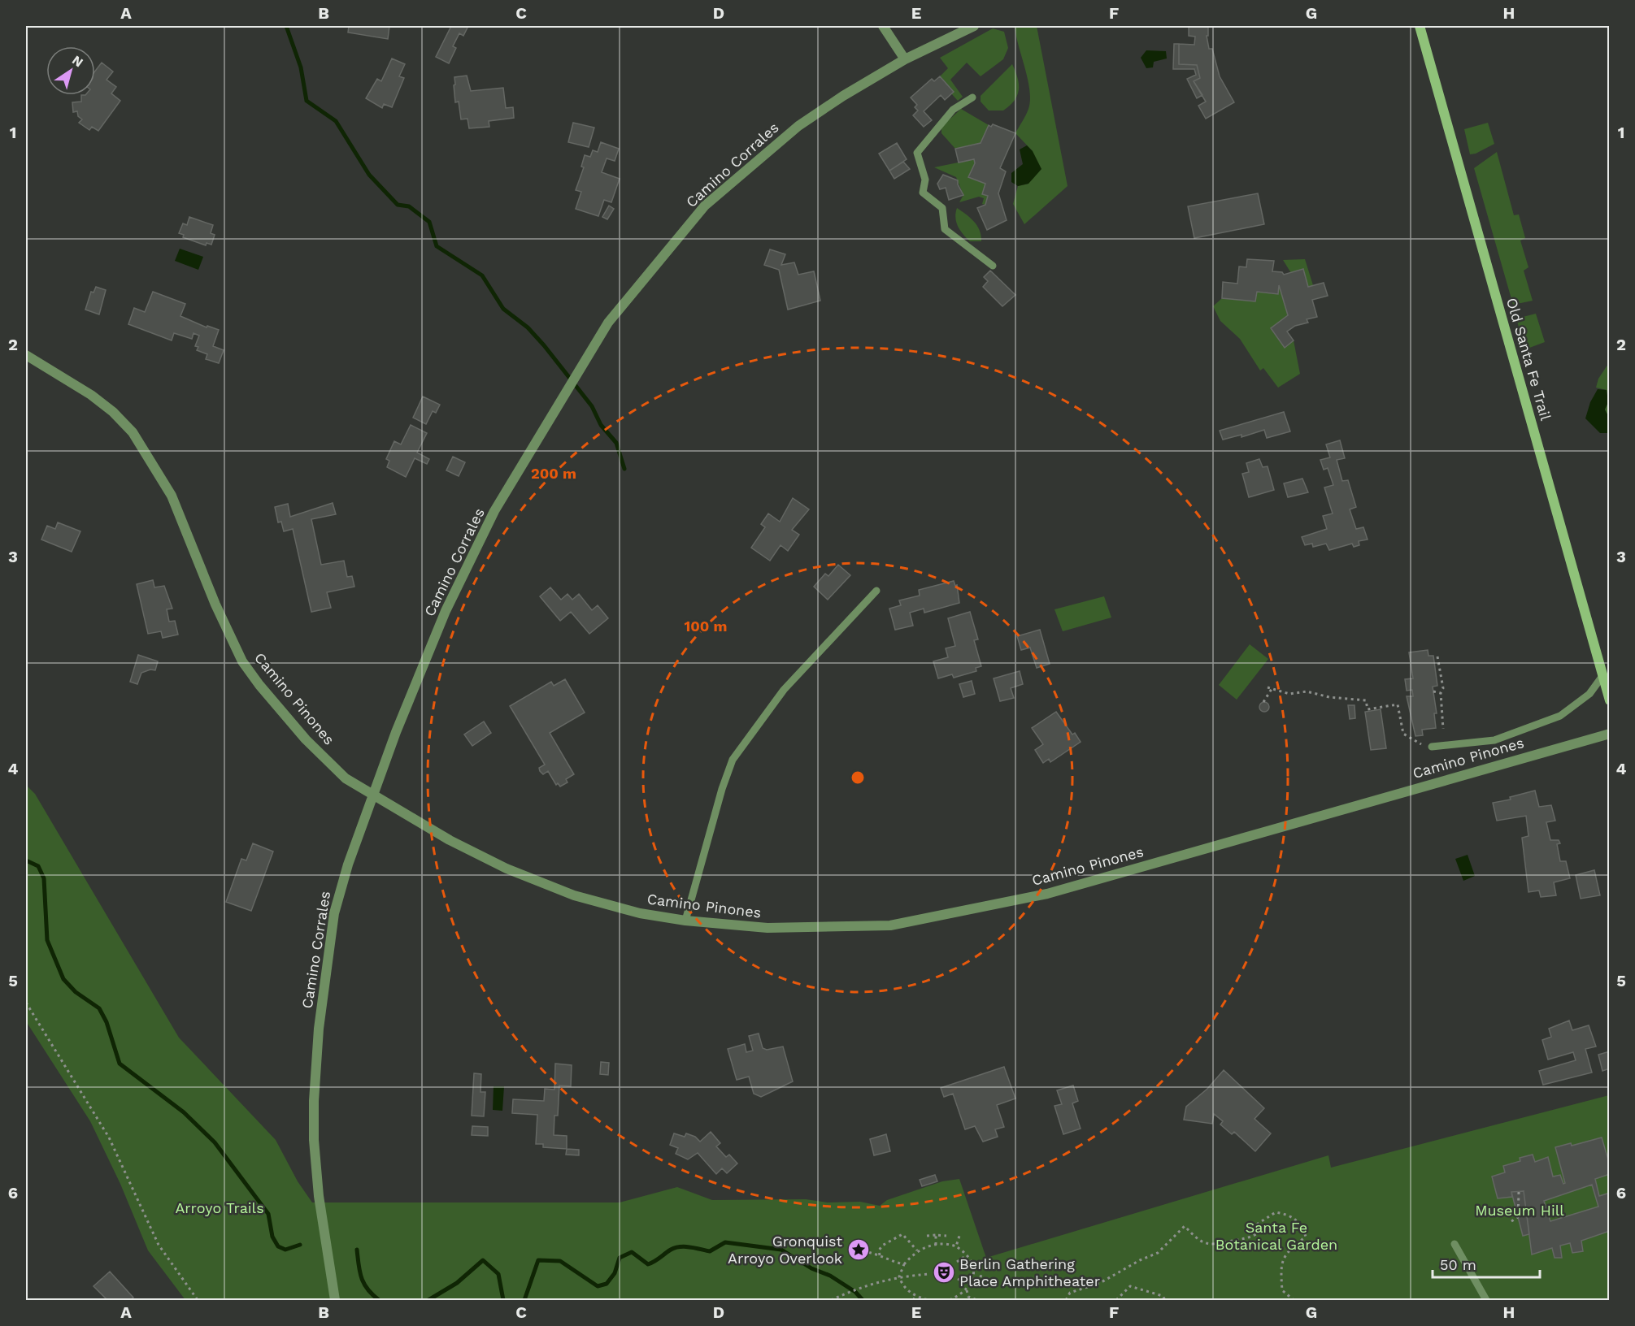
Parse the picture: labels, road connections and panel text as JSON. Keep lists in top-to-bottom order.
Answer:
{
  "streets": {
    "street": ["Camino Corrales", "Old Santa Fe Trail", "Camino Pinones"]
  },
  "crossings": [
    ["Camino Corrales", "Camino Pinones"]
  ],
  "parks": ["Arroyo Trails", "Museum Hill", "Santa Fe Botanical Garden"],
  "places": {
    "place": ["Gronquist Arroyo Overlook"],
    "theatre": ["Berlin Gathering Place Amphitheater"]
  },
  "scale_bar": "50 m",
  "north": "top right",
  "grid": {
    "columns": [
      "A",
      "B",
      "C",
      "D",
      "E",
      "F",
      "G",
      "H"
    ],
    "rows": [
      "1",
      "2",
      "3",
      "4",
      "5",
      "6"
    ]
  },
  "rings": ["200 m", "100 m"]
}
